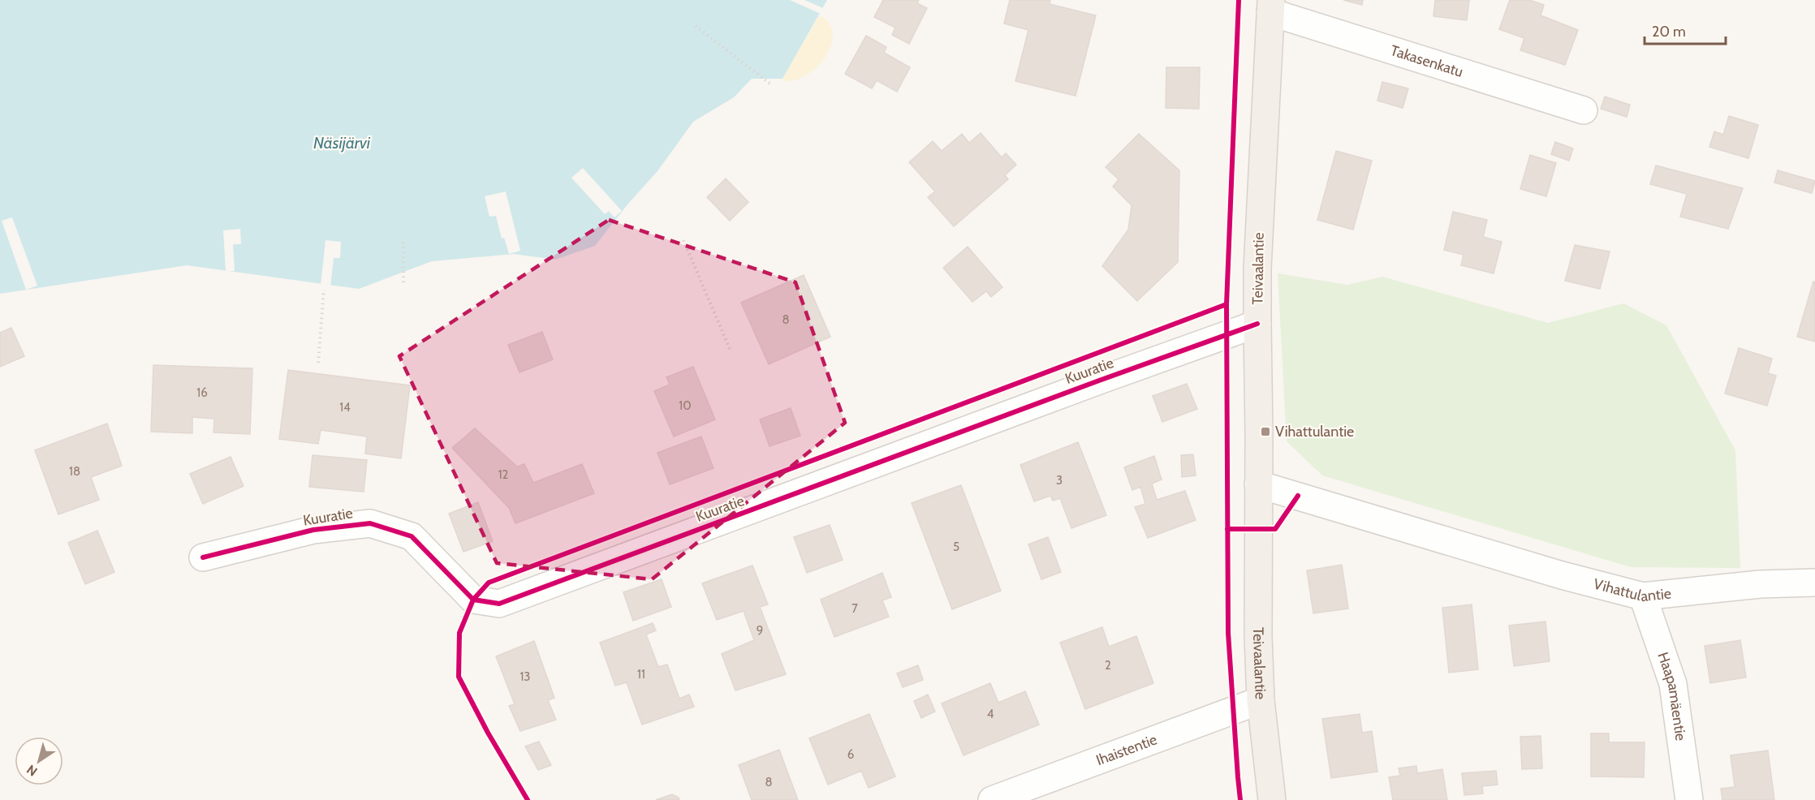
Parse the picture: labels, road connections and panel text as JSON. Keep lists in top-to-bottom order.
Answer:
{
  "streets": {
    "main road": ["Teivaalantie"],
    "street": [
      "Takasenkatu",
      "Kuuratie",
      "Vihattulantie",
      "Haapamäentie",
      "Ihaistentie"
    ]
  },
  "crossings": [
    ["Takasenkatu", "Teivaalantie"],
    ["Teivaalantie", "Kuuratie"],
    ["Teivaalantie", "Vihattulantie"],
    ["Teivaalantie", "Ihaistentie"],
    ["Vihattulantie", "Haapamäentie"]
  ],
  "water": ["Näsijärvi"],
  "places": {
    "transit": ["Vihattulantie"]
  },
  "house_numbers": [
    "8",
    "16",
    "10",
    "14",
    "18",
    "12",
    "3",
    "5",
    "7",
    "9",
    "2",
    "11",
    "13",
    "4",
    "6",
    "8"
  ],
  "scale_bar": "20 m",
  "north": "bottom left"
}
